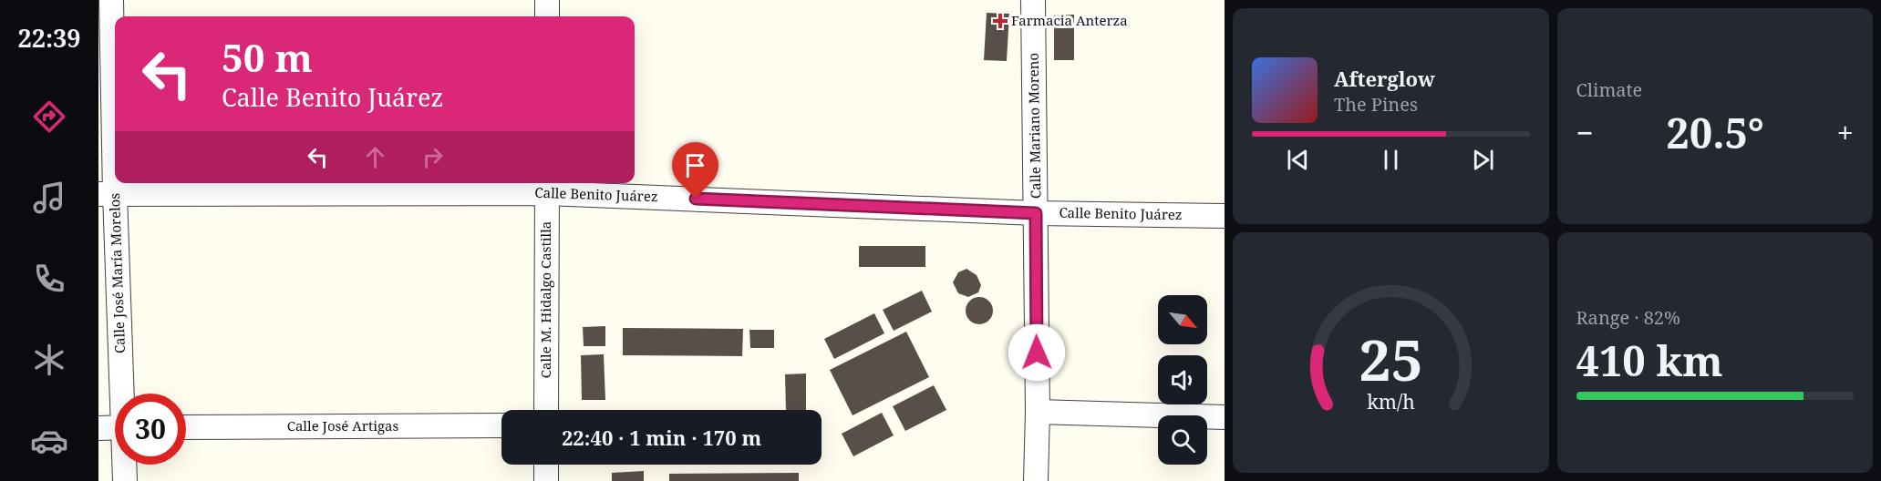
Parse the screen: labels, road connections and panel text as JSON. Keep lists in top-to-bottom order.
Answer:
{
  "streets": {
    "street": [
      "Calle Mariano Moreno",
      "Calle Benito Juárez",
      "Calle José María Morelos",
      "Calle M. Hidalgo Castilla",
      "Calle José Artigas"
    ]
  },
  "crossings": [
    ["Calle Mariano Moreno", "Calle Benito Juárez"],
    ["Calle Benito Juárez", "Calle José María Morelos"],
    ["Calle Benito Juárez", "Calle M. Hidalgo Castilla"]
  ],
  "places": {
    "health": ["Farmacia Anterza"]
  },
  "north": "bottom right",
  "page": {
    "tabs": "22:39",
    "tile": [
      "Climate",
      ["Range · 82%", "410 km"]
    ],
    "turn": ["50 m", "Calle Benito Juárez"],
    "song": ["Afterglow", "The Pines"],
    "heat": ["−", "20.5°", "+"],
    "limit": "30",
    "trip": "22:40 · 1 min · 170 m",
    "gauge": ["25", "km/h"]
  }
}
